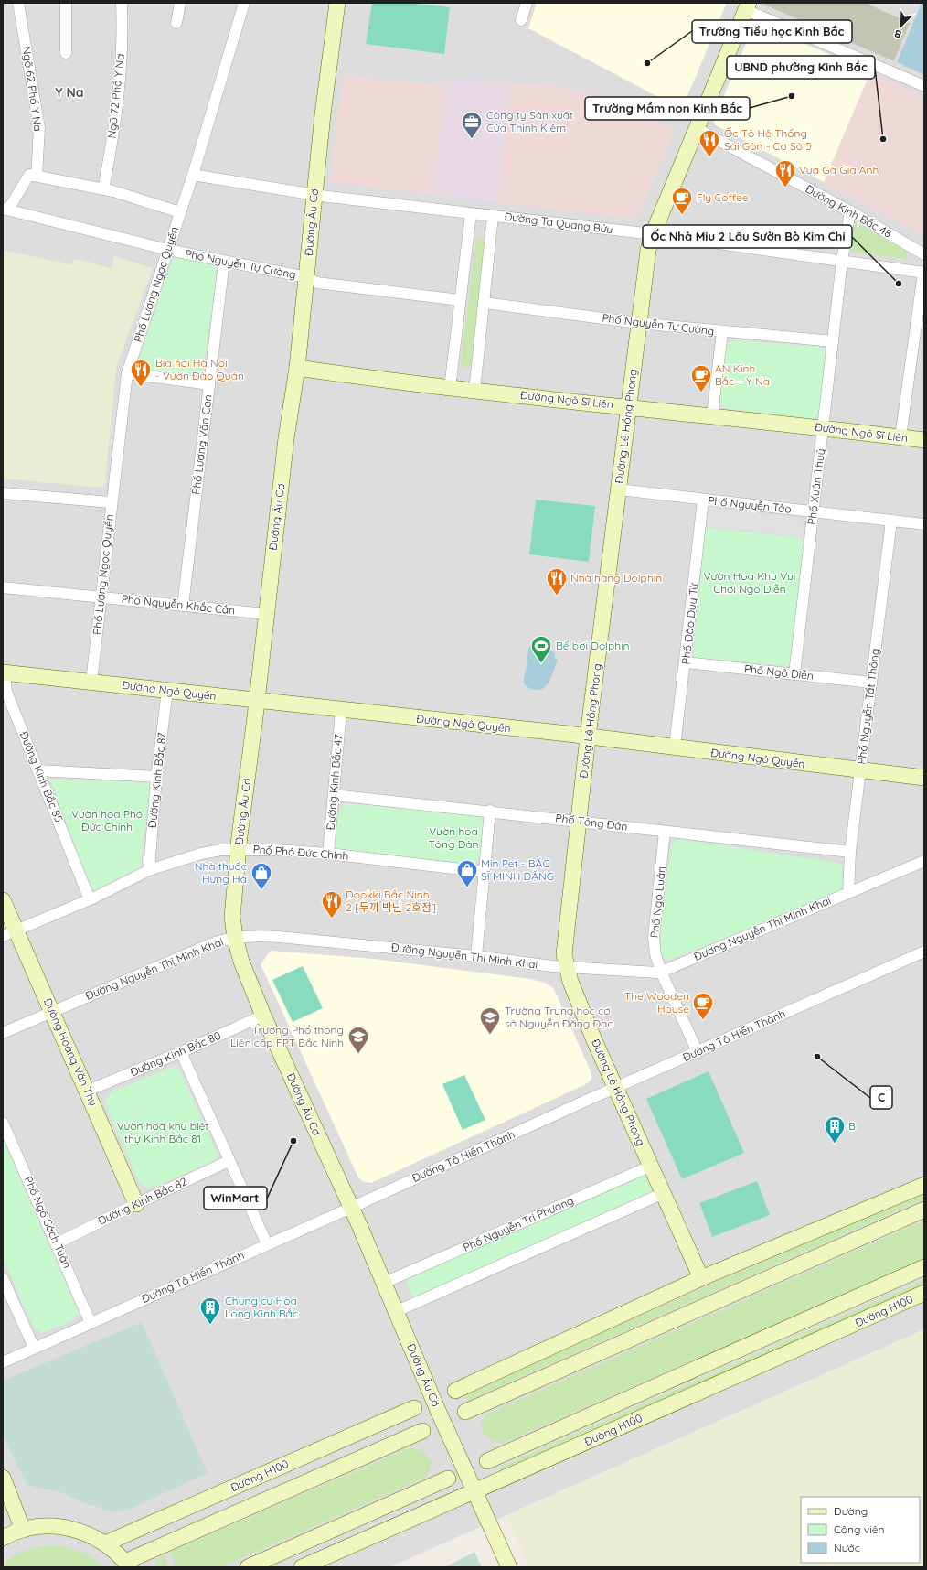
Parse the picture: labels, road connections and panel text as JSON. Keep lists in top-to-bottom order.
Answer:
{
  "streets": {
    "main road": [
      "Đường Âu Cơ",
      "Đường Ngô Sĩ Liên",
      "Đường Lê Hồng Phong",
      "Đường Ngô Quyền",
      "Đường Hoàng Văn Thụ",
      "Đường H100"
    ],
    "street": [
      "Ngõ 62 Phố Y Na",
      "Ngõ 72 Phố Y Na",
      "Đường Kinh Bắc 48",
      "Đường Tạ Quang Bửu",
      "Phố Nguyễn Tự Cường",
      "Phố Lương Ngọc Quyến",
      "Phố Lương Văn Can",
      "Phố Xuân Thuỷ",
      "Phố Nguyễn Tảo",
      "Phố Nguyễn Khắc Cần",
      "Phố Đào Duy Từ",
      "Phố Ngô Diễn",
      "Phố Nguyễn Tất Thông",
      "Đường Kinh Bắc 85",
      "Đường Kinh Bắc 87",
      "Đường Kinh Bắc 47",
      "Phố Tông Đản",
      "Phố Phó Đức Chính",
      "Phố Ngô Luân",
      "Đường Nguyễn Thị Minh Khai",
      "Đường Tô Hiến Thành",
      "Đường Kinh Bắc 80",
      "Đường Kinh Bắc 82",
      "Phố Ngô Sách Tuân",
      "Phố Nguyễn Tri Phương"
    ]
  },
  "crossings": [
    ["Đường Kinh Bắc 48", "Đường Lê Hồng Phong"],
    ["Đường Kinh Bắc 48", "Phố Xuân Thuỷ"],
    ["Đường Âu Cơ", "Đường Tạ Quang Bửu"],
    ["Đường Âu Cơ", "Phố Nguyễn Tự Cường"],
    ["Đường Âu Cơ", "Đường Ngô Sĩ Liên"],
    ["Đường Âu Cơ", "Phố Nguyễn Khắc Cần"],
    ["Đường Âu Cơ", "Đường Ngô Quyền"],
    ["Đường Âu Cơ", "Phố Phó Đức Chính"],
    ["Đường Âu Cơ", "Đường Nguyễn Thị Minh Khai"],
    ["Đường Âu Cơ", "Đường Tô Hiến Thành"],
    ["Đường Âu Cơ", "Đường Kinh Bắc 80"],
    ["Đường Âu Cơ", "Phố Nguyễn Tri Phương"],
    ["Đường Âu Cơ", "Đường H100"],
    ["Đường Tạ Quang Bửu", "Phố Lương Ngọc Quyến"],
    ["Đường Tạ Quang Bửu", "Đường Lê Hồng Phong"],
    ["Đường Tạ Quang Bửu", "Phố Xuân Thuỷ"],
    ["Phố Nguyễn Tự Cường", "Phố Lương Ngọc Quyến"],
    ["Phố Nguyễn Tự Cường", "Đường Lê Hồng Phong"],
    ["Phố Nguyễn Tự Cường", "Phố Lương Văn Can"],
    ["Phố Nguyễn Tự Cường", "Phố Xuân Thuỷ"],
    ["Phố Lương Ngọc Quyến", "Phố Nguyễn Khắc Cần"],
    ["Phố Lương Ngọc Quyến", "Đường Ngô Quyền"],
    ["Đường Ngô Sĩ Liên", "Đường Lê Hồng Phong"],
    ["Đường Ngô Sĩ Liên", "Phố Xuân Thuỷ"],
    ["Đường Lê Hồng Phong", "Phố Nguyễn Tảo"],
    ["Đường Lê Hồng Phong", "Đường Ngô Quyền"],
    ["Đường Lê Hồng Phong", "Phố Tông Đản"],
    ["Đường Lê Hồng Phong", "Đường Nguyễn Thị Minh Khai"],
    ["Đường Lê Hồng Phong", "Đường Tô Hiến Thành"],
    ["Đường Lê Hồng Phong", "Phố Nguyễn Tri Phương"],
    ["Phố Lương Văn Can", "Phố Nguyễn Khắc Cần"],
    ["Phố Xuân Thuỷ", "Phố Nguyễn Tảo"],
    ["Phố Xuân Thuỷ", "Phố Ngô Diễn"],
    ["Phố Nguyễn Tảo", "Phố Đào Duy Từ"],
    ["Phố Nguyễn Tảo", "Phố Nguyễn Tất Thông"],
    ["Phố Đào Duy Từ", "Phố Ngô Diễn"],
    ["Phố Đào Duy Từ", "Đường Ngô Quyền"],
    ["Phố Ngô Diễn", "Phố Nguyễn Tất Thông"],
    ["Đường Ngô Quyền", "Phố Nguyễn Tất Thông"],
    ["Đường Ngô Quyền", "Đường Kinh Bắc 85"],
    ["Đường Ngô Quyền", "Đường Kinh Bắc 87"],
    ["Đường Ngô Quyền", "Đường Kinh Bắc 47"],
    ["Phố Nguyễn Tất Thông", "Phố Tông Đản"],
    ["Phố Nguyễn Tất Thông", "Đường Nguyễn Thị Minh Khai"],
    ["Đường Kinh Bắc 85", "Phố Phó Đức Chính"],
    ["Đường Kinh Bắc 87", "Phố Phó Đức Chính"],
    ["Đường Kinh Bắc 47", "Phố Tông Đản"],
    ["Đường Kinh Bắc 47", "Phố Phó Đức Chính"],
    ["Phố Tông Đản", "Phố Ngô Luân"],
    ["Phố Phó Đức Chính", "Đường Hoàng Văn Thụ"],
    ["Phố Ngô Luân", "Đường Nguyễn Thị Minh Khai"],
    ["Phố Ngô Luân", "Đường Tô Hiến Thành"],
    ["Đường Nguyễn Thị Minh Khai", "Đường Hoàng Văn Thụ"],
    ["Đường Tô Hiến Thành", "Phố Ngô Sách Tuân"],
    ["Đường Hoàng Văn Thụ", "Đường Kinh Bắc 80"],
    ["Đường Hoàng Văn Thụ", "Đường Kinh Bắc 82"],
    ["Đường Kinh Bắc 82", "Phố Ngô Sách Tuân"]
  ],
  "districts": ["Y Na"],
  "parks": [
    "Vườn Hoa Khu Vui Chơi Ngô Diễn",
    "Vườn hoa Phó Đức Chính",
    "Vườn hoa Tông Đản",
    "Vườn hoa khu biệt thự Kinh Bắc 81"
  ],
  "places": {
    "other": [
      "Trường Tiểu học Kinh Bắc",
      "Trường Mầm non Kinh Bắc",
      "UBND phường Kinh Bắc",
      "Ốc Nhà Miu 2 Lẩu Sườn Bò Kim Chi",
      "C",
      "WinMart"
    ],
    "office": ["Công ty Sản xuất Cửa Thịnh Kiệm"],
    "restaurant": [
      "Ốc Tô Hệ Thống Sài Gòn - Cơ Sở 5",
      "Vua Gà Gia Anh",
      "Bia hơi Hà Nội - Vườn Đào Quán",
      "Nhà hàng Dolphin",
      "Dookki Bắc Ninh 2 [두끼 박닌 2호점]"
    ],
    "cafe": ["Fly Coffee", "AN Kinh Bắc – Y Na", "The Wooden House"],
    "sports": ["Bể bơi Dolphin"],
    "shop": ["Min Pet - BÁC SĨ MINH ĐẶNG", "Nhà thuốc Hưng Hà"],
    "school or university": ["Trường Trung học cơ sở Nguyễn Đăng Đạo", "Trường Phổ thông Liên cấp FPT Bắc Ninh"],
    "building": ["B", "Chung cư Hòa Long Kinh Bắc"]
  },
  "legend": ["Đường", "Công viên", "Nước"],
  "north": "bottom left"
}
